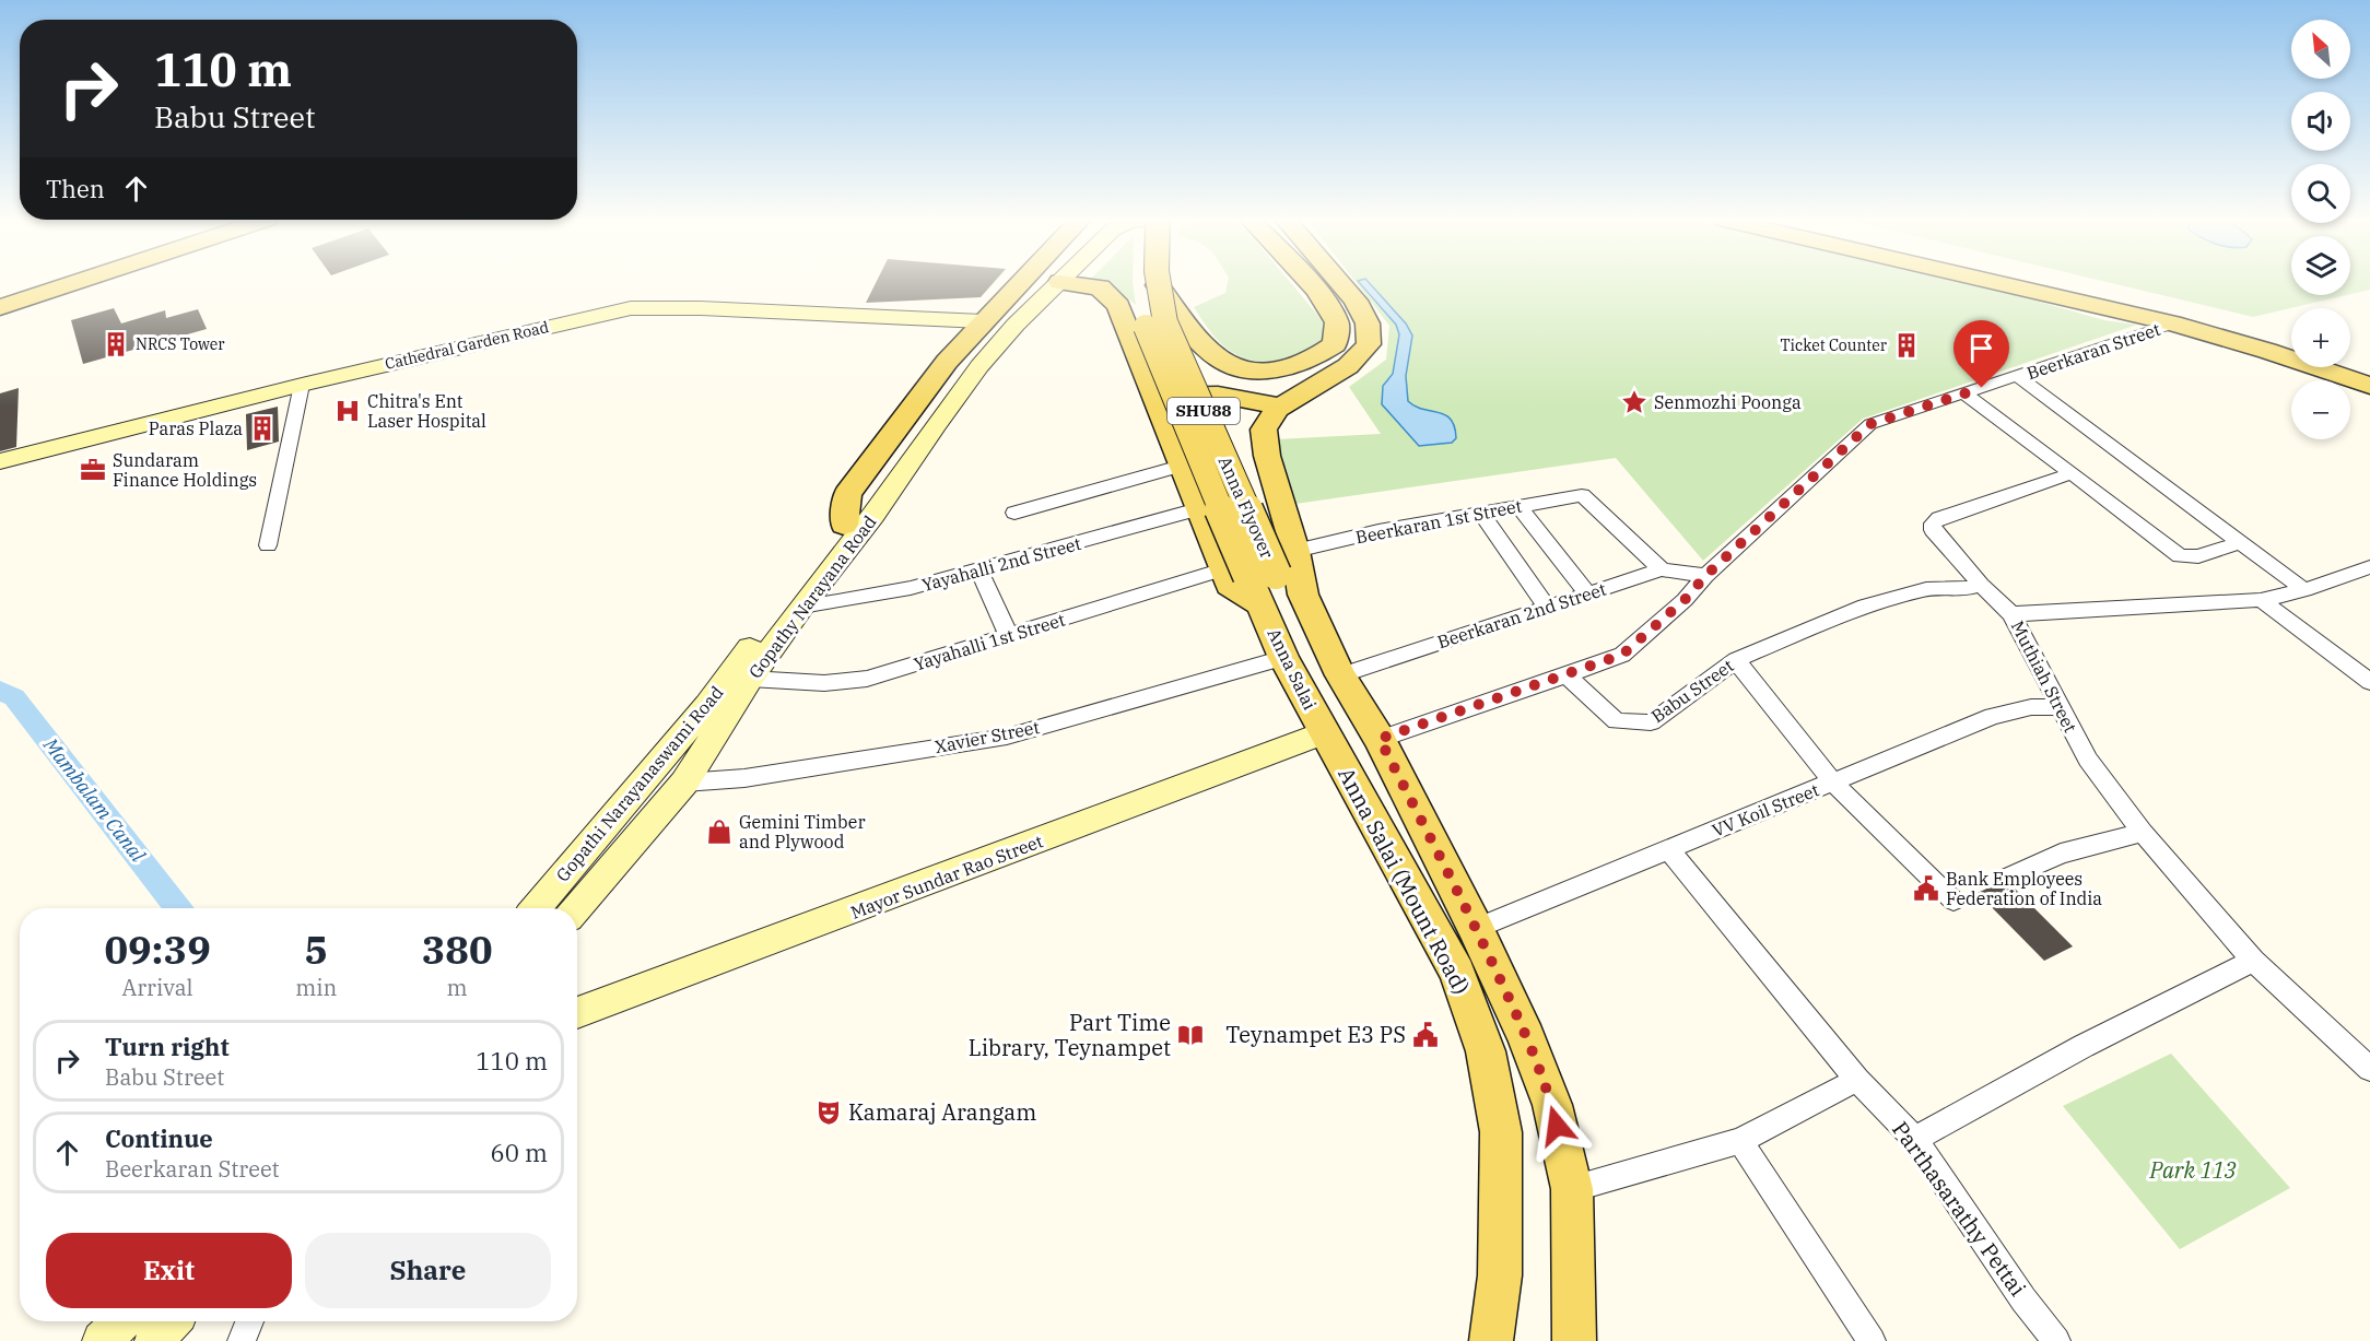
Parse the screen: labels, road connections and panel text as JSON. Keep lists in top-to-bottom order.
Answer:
{
  "streets": {
    "main road": [
      "Cathedral Garden Road",
      "SHU88",
      "Anna Flyover",
      "Gopathy Narayana Road",
      "Anna Salai",
      "Gopathi Narayanaswami Road",
      "Mayor Sundar Rao Street",
      "Anna Salai (Mount Road)"
    ],
    "street": [
      "Beerkaran Street",
      "Beerkaran 1st Street",
      "Yayahalli 2nd Street",
      "Beerkaran 2nd Street",
      "Yayahalli 1st Street",
      "Muthiah Street",
      "Babu Street",
      "Xavier Street",
      "VV Koil Street",
      "Parthasarathy Pettai"
    ]
  },
  "crossings": [
    ["Beerkaran Street", "Beerkaran 2nd Street"],
    ["Beerkaran Street", "Babu Street"],
    ["Anna Flyover", "Yayahalli 1st Street"],
    ["Anna Flyover", "Anna Salai"],
    ["Anna Flyover", "Anna Salai (Mount Road)"],
    ["Beerkaran 1st Street", "Beerkaran 2nd Street"],
    ["Yayahalli 2nd Street", "Gopathy Narayana Road"],
    ["Gopathy Narayana Road", "Yayahalli 1st Street"],
    ["Gopathy Narayana Road", "Xavier Street"],
    ["Beerkaran 2nd Street", "Anna Salai (Mount Road)"],
    ["Yayahalli 1st Street", "Anna Salai (Mount Road)"],
    ["Anna Salai", "Xavier Street"],
    ["Anna Salai", "Mayor Sundar Rao Street"],
    ["Anna Salai", "Anna Salai (Mount Road)"],
    ["Muthiah Street", "VV Koil Street"],
    ["VV Koil Street", "Anna Salai (Mount Road)"],
    ["VV Koil Street", "Parthasarathy Pettai"],
    ["Mayor Sundar Rao Street", "Anna Salai (Mount Road)"]
  ],
  "water": ["Mambalam Canal"],
  "parks": ["Park 113"],
  "places": {
    "building": ["NRCS Tower", "Ticket Counter", "Paras Plaza"],
    "place": ["Senmozhi Poonga"],
    "hospital": ["Chitra's Ent Laser Hospital"],
    "office": ["Sundaram Finance Holdings"],
    "shop": ["Gemini Timber and Plywood"],
    "public building": ["Bank Employees Federation of India", "Teynampet E3 PS"],
    "library": ["Part Time Library, Teynampet"],
    "theatre": ["Kamaraj Arangam"]
  },
  "north": "top left",
  "page": {
    "map_buttons": ["+", "−"],
    "turn": ["110 m", "Babu Street"],
    "then": "Then",
    "eta": [
      "09:39",
      "Arrival",
      "5",
      "min",
      "380",
      "m"
    ],
    "list": [
      {
        "name": "Turn right",
        "note": "Babu Street",
        "value": "110 m"
      },
      {
        "name": "Continue",
        "note": "Beerkaran Street",
        "value": "60 m"
      }
    ],
    "buttons": ["Exit", "Share"]
  }
}
